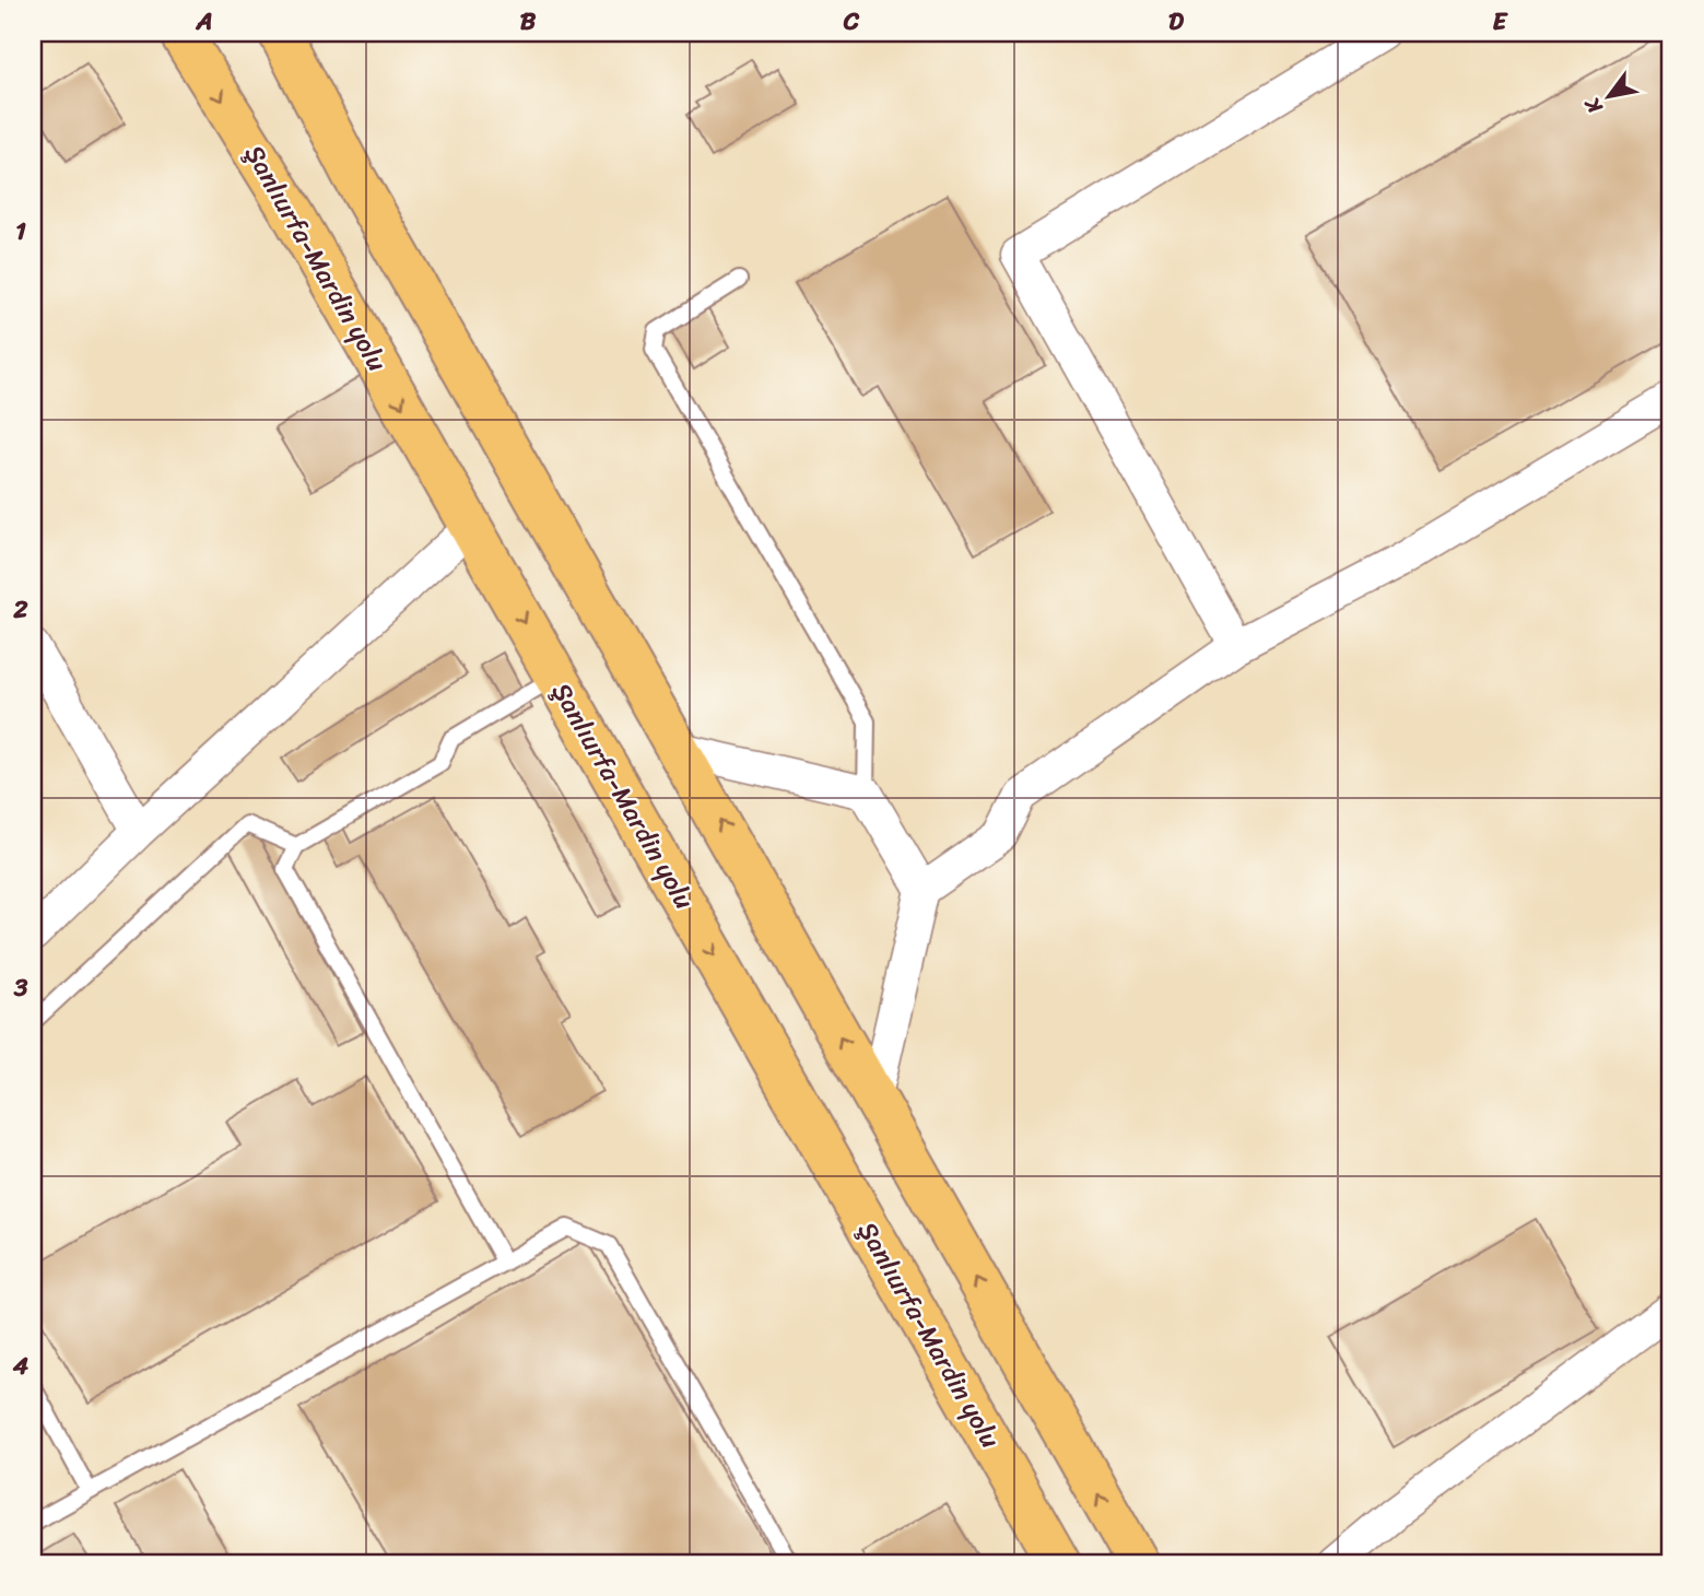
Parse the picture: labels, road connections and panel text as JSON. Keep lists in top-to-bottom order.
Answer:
{
  "streets": {
    "highway": ["Şanlıurfa-Mardin yolu"]
  },
  "north": "bottom left",
  "grid": {
    "columns": [
      "A",
      "B",
      "C",
      "D",
      "E"
    ],
    "rows": [
      "1",
      "2",
      "3",
      "4"
    ]
  }
}
